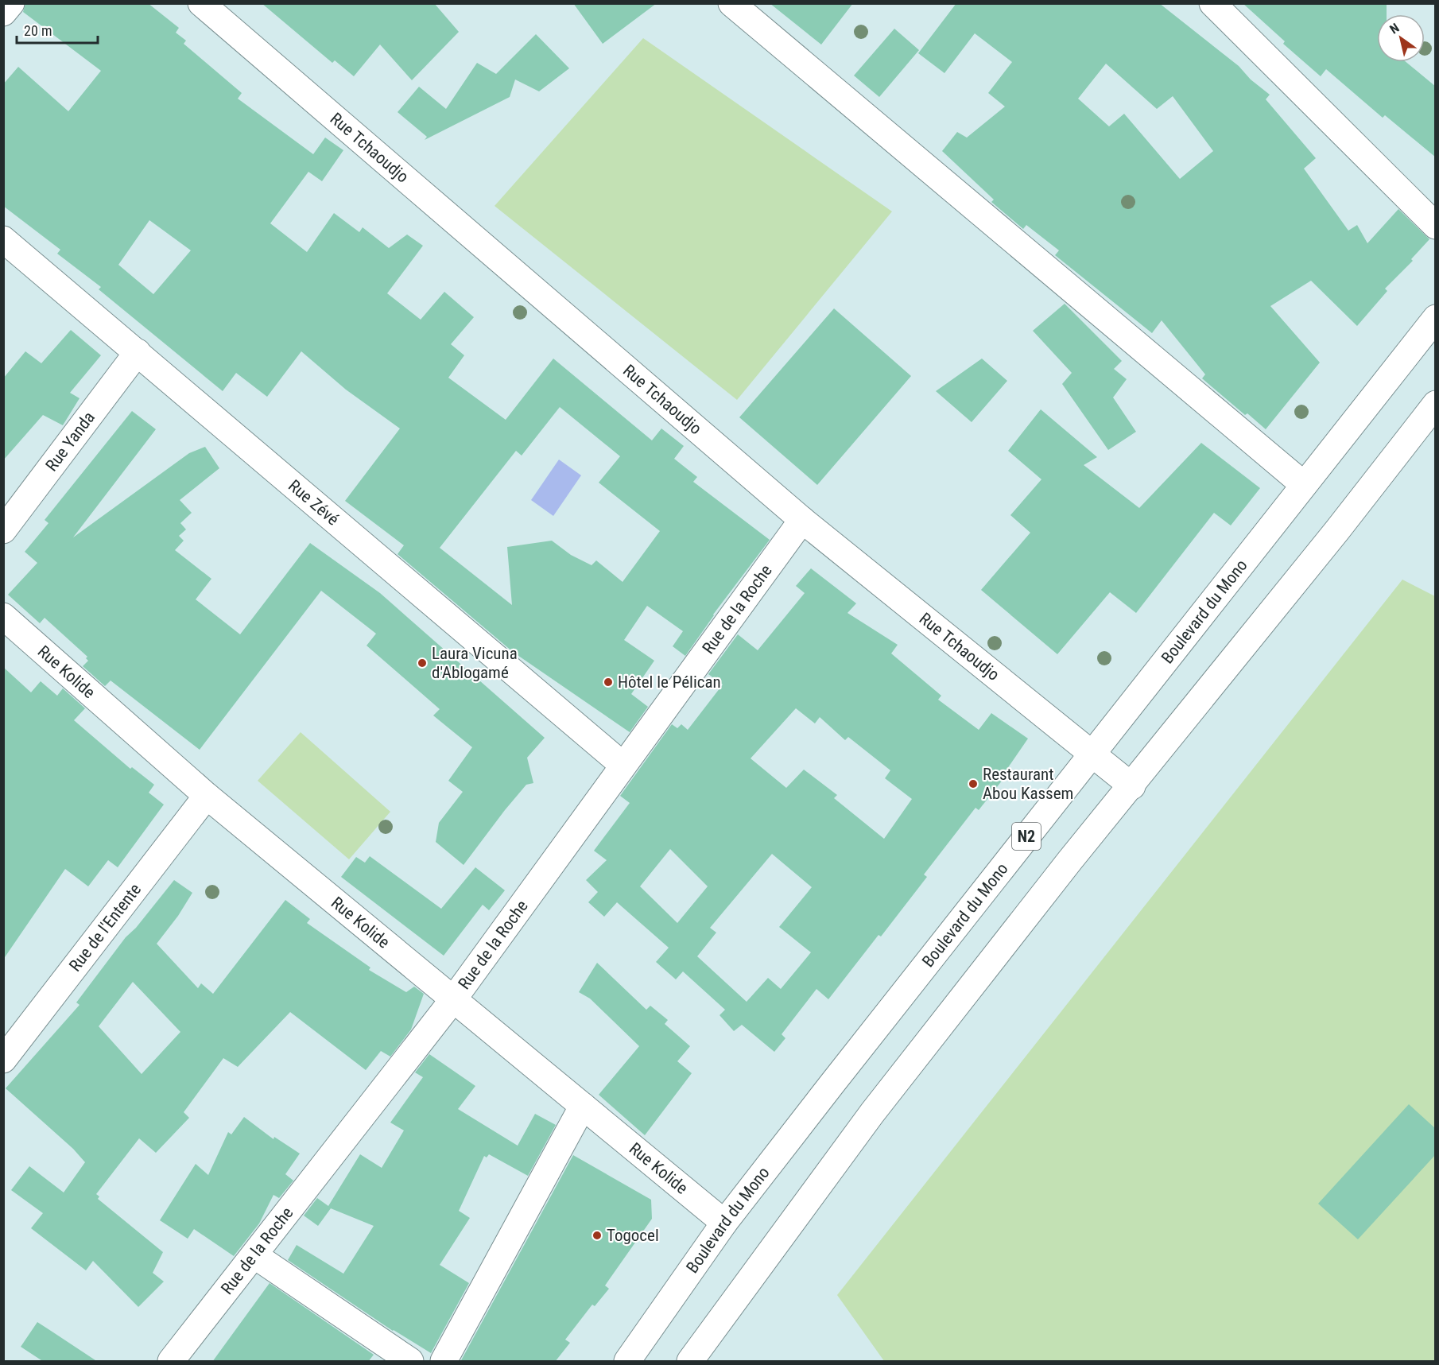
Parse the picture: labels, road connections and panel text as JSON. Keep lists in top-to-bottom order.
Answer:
{
  "streets": {
    "main road": [
      "Rue Tchaoudjo",
      "Rue Yanda",
      "Rue Zévé",
      "Rue de la Roche",
      "Boulevard du Mono",
      "Rue Kolide",
      "N2",
      "Rue de l'Entente"
    ]
  },
  "crossings": [
    ["Rue Tchaoudjo", "Rue de la Roche"],
    ["Rue Tchaoudjo", "Boulevard du Mono"],
    ["Rue Yanda", "Rue Zévé"],
    ["Rue Zévé", "Rue de la Roche"],
    ["Rue de la Roche", "Rue Kolide"],
    ["Boulevard du Mono", "Rue Kolide"],
    ["Rue Kolide", "Rue de l'Entente"]
  ],
  "places": [
    "Laura Vicuna d'Ablogamé",
    "Hôtel le Pélican",
    "Restaurant Abou Kassem",
    "Togocel"
  ],
  "scale_bar": "20 m",
  "north": "top left"
}
